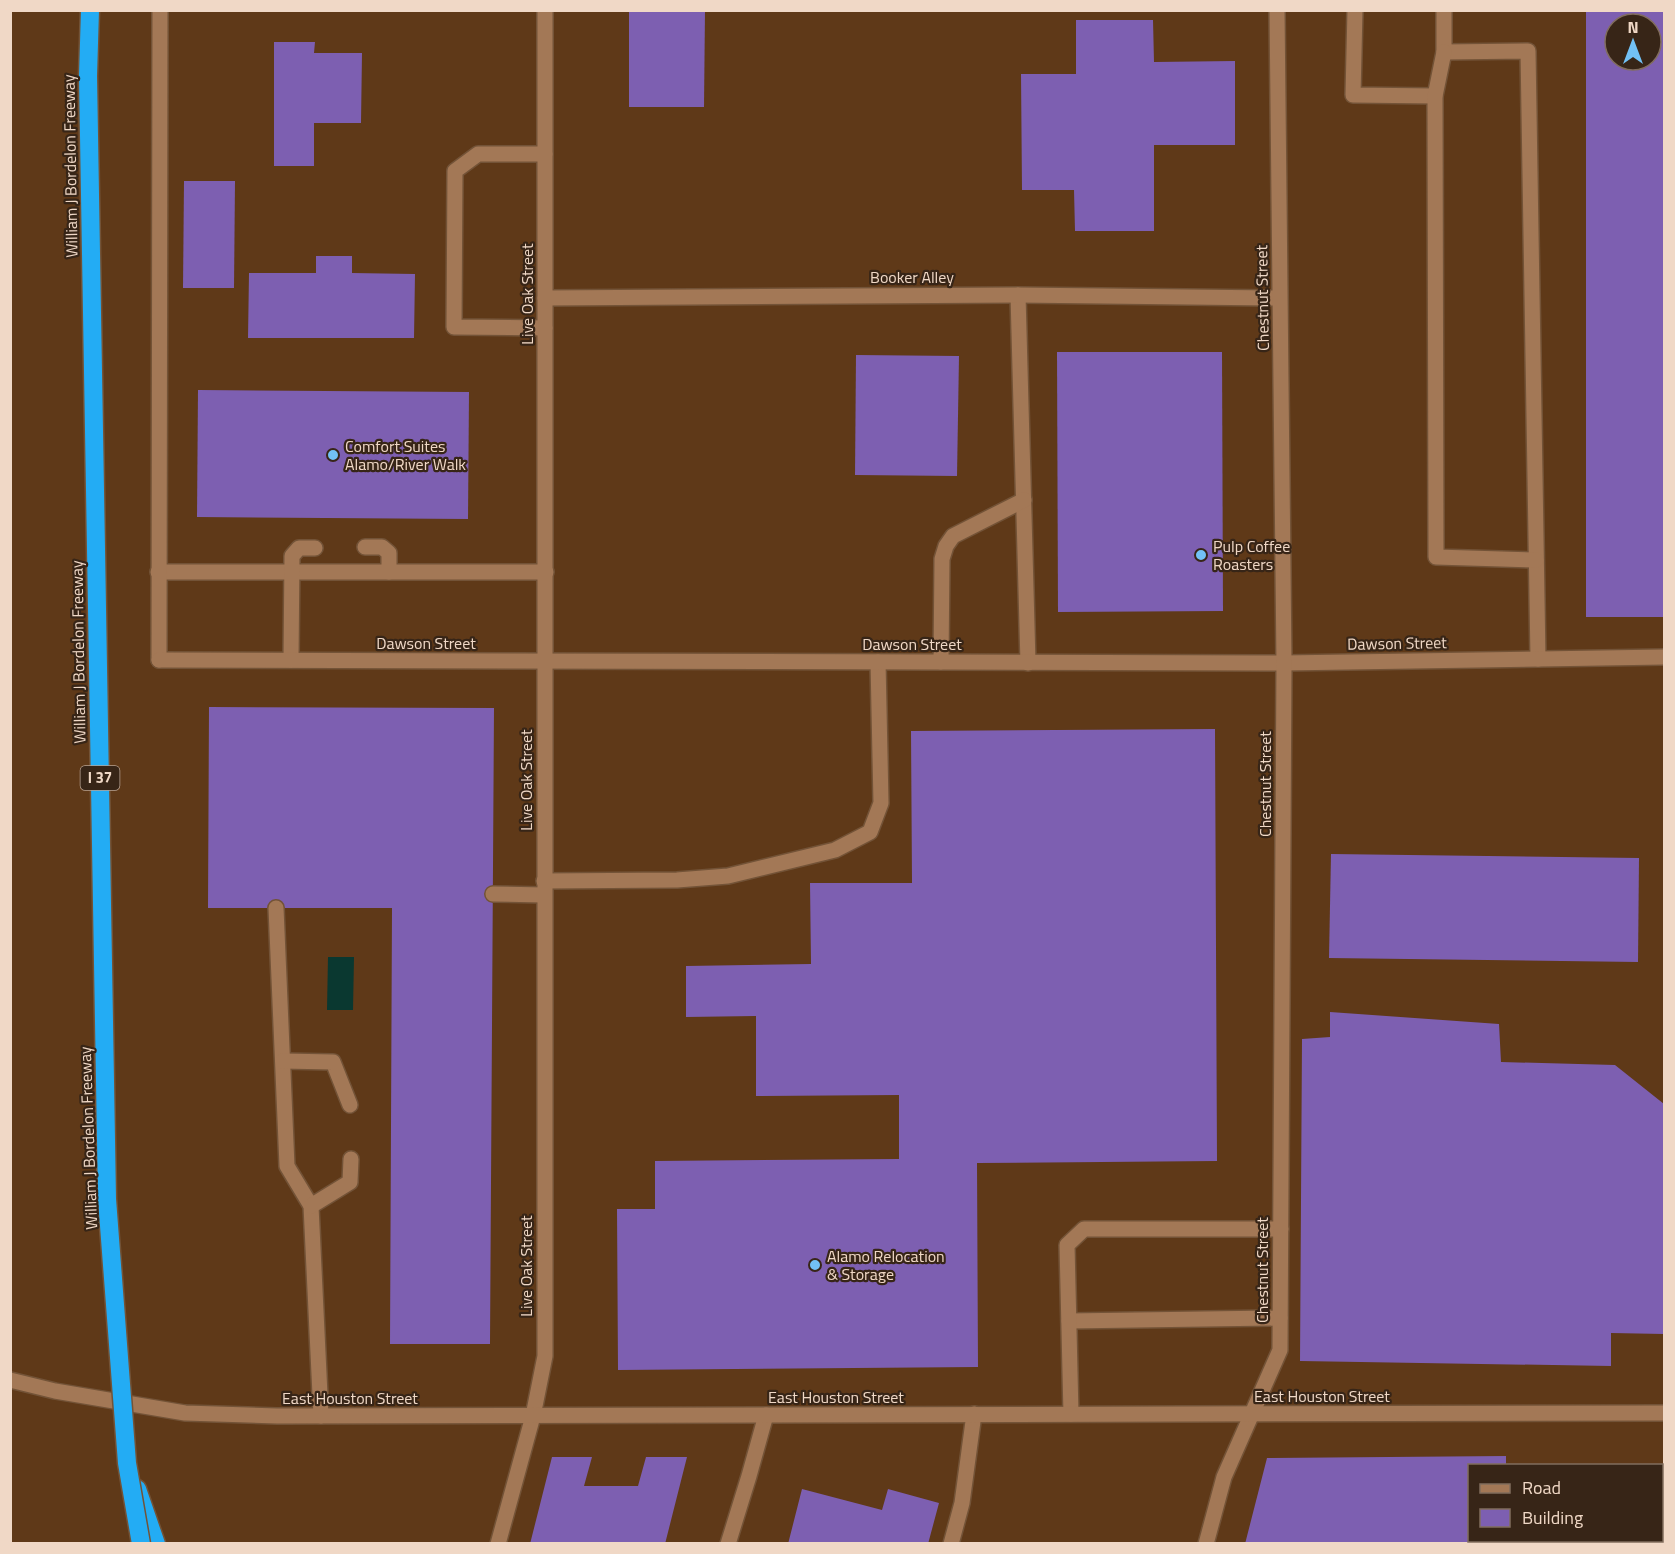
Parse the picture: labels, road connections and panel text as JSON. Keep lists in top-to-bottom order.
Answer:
{
  "streets": {
    "highway": ["William J Bordelon Freeway", "I 37"],
    "street": [
      "Booker Alley",
      "Live Oak Street",
      "Chestnut Street",
      "Dawson Street",
      "East Houston Street"
    ]
  },
  "crossings": [
    ["Booker Alley", "Live Oak Street"],
    ["Booker Alley", "Chestnut Street"],
    ["Live Oak Street", "Dawson Street"],
    ["Live Oak Street", "East Houston Street"],
    ["Chestnut Street", "Dawson Street"],
    ["Chestnut Street", "East Houston Street"]
  ],
  "places": ["Comfort Suites Alamo/River Walk", "Pulp Coffee Roasters", "Alamo Relocation & Storage"],
  "legend": ["Road", "Building"],
  "north": "top"
}
